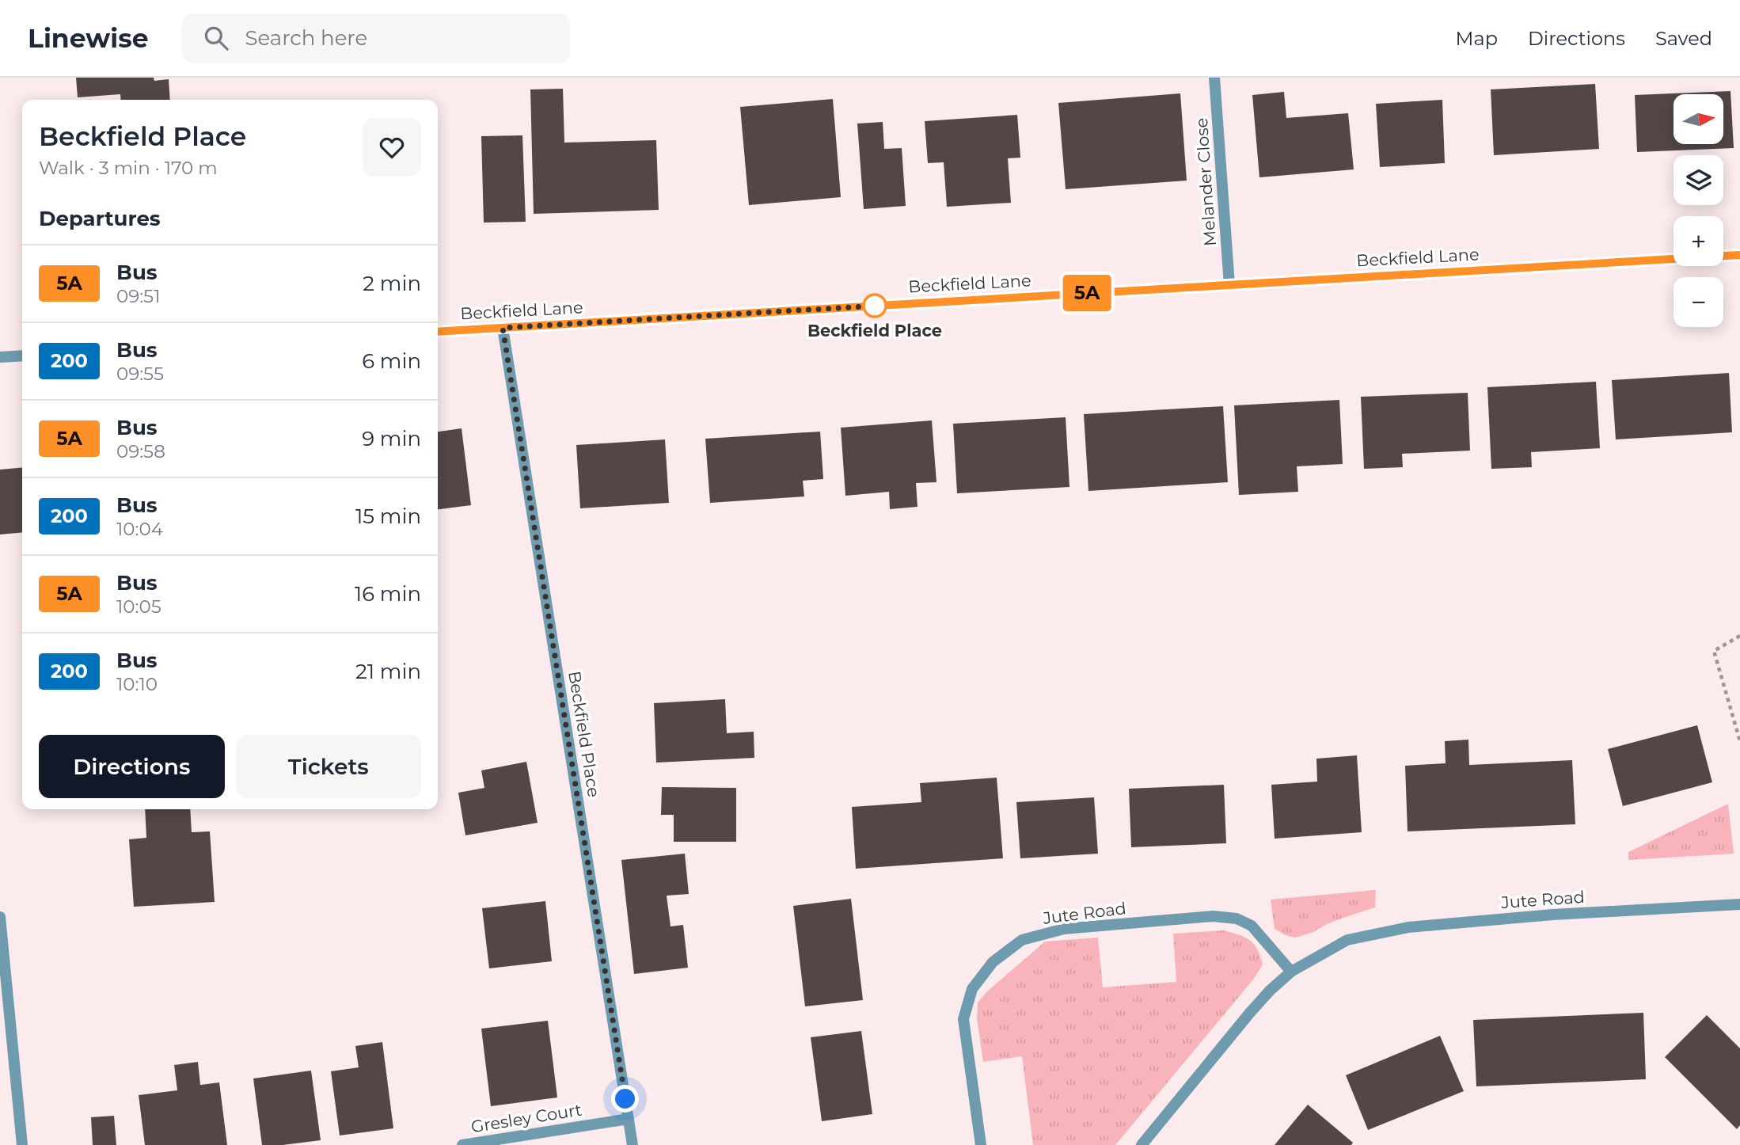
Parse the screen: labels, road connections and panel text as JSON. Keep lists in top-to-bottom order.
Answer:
{
  "streets": {
    "street": [
      "Melander Close",
      "Beckfield Lane",
      "Beckfield Place",
      "Jute Road",
      "Gresley Court"
    ]
  },
  "crossings": [
    ["Melander Close", "Beckfield Lane"],
    ["Beckfield Lane", "Beckfield Place"],
    ["Beckfield Place", "Gresley Court"]
  ],
  "places": ["Beckfield Place"],
  "lines": ["bus line 5A"],
  "north": "right",
  "page": {
    "header": "Linewise",
    "search": "Search here",
    "nav": ["Map", "Directions", "Saved"],
    "on_map": "5A",
    "map_buttons": ["+", "−"],
    "heading": [
      ["Beckfield Place", "Walk · 3 min · 170 m"],
      "Departures"
    ],
    "list": [
      {
        "mark": "5A",
        "name": "Bus",
        "note": "09:51",
        "value": "2 min"
      },
      {
        "mark": "200",
        "name": "Bus",
        "note": "09:55",
        "value": "6 min"
      },
      {
        "mark": "5A",
        "name": "Bus",
        "note": "09:58",
        "value": "9 min"
      },
      {
        "mark": "200",
        "name": "Bus",
        "note": "10:04",
        "value": "15 min"
      },
      {
        "mark": "5A",
        "name": "Bus",
        "note": "10:05",
        "value": "16 min"
      },
      {
        "mark": "200",
        "name": "Bus",
        "note": "10:10",
        "value": "21 min"
      }
    ],
    "buttons": ["Directions", "Tickets"]
  }
}
